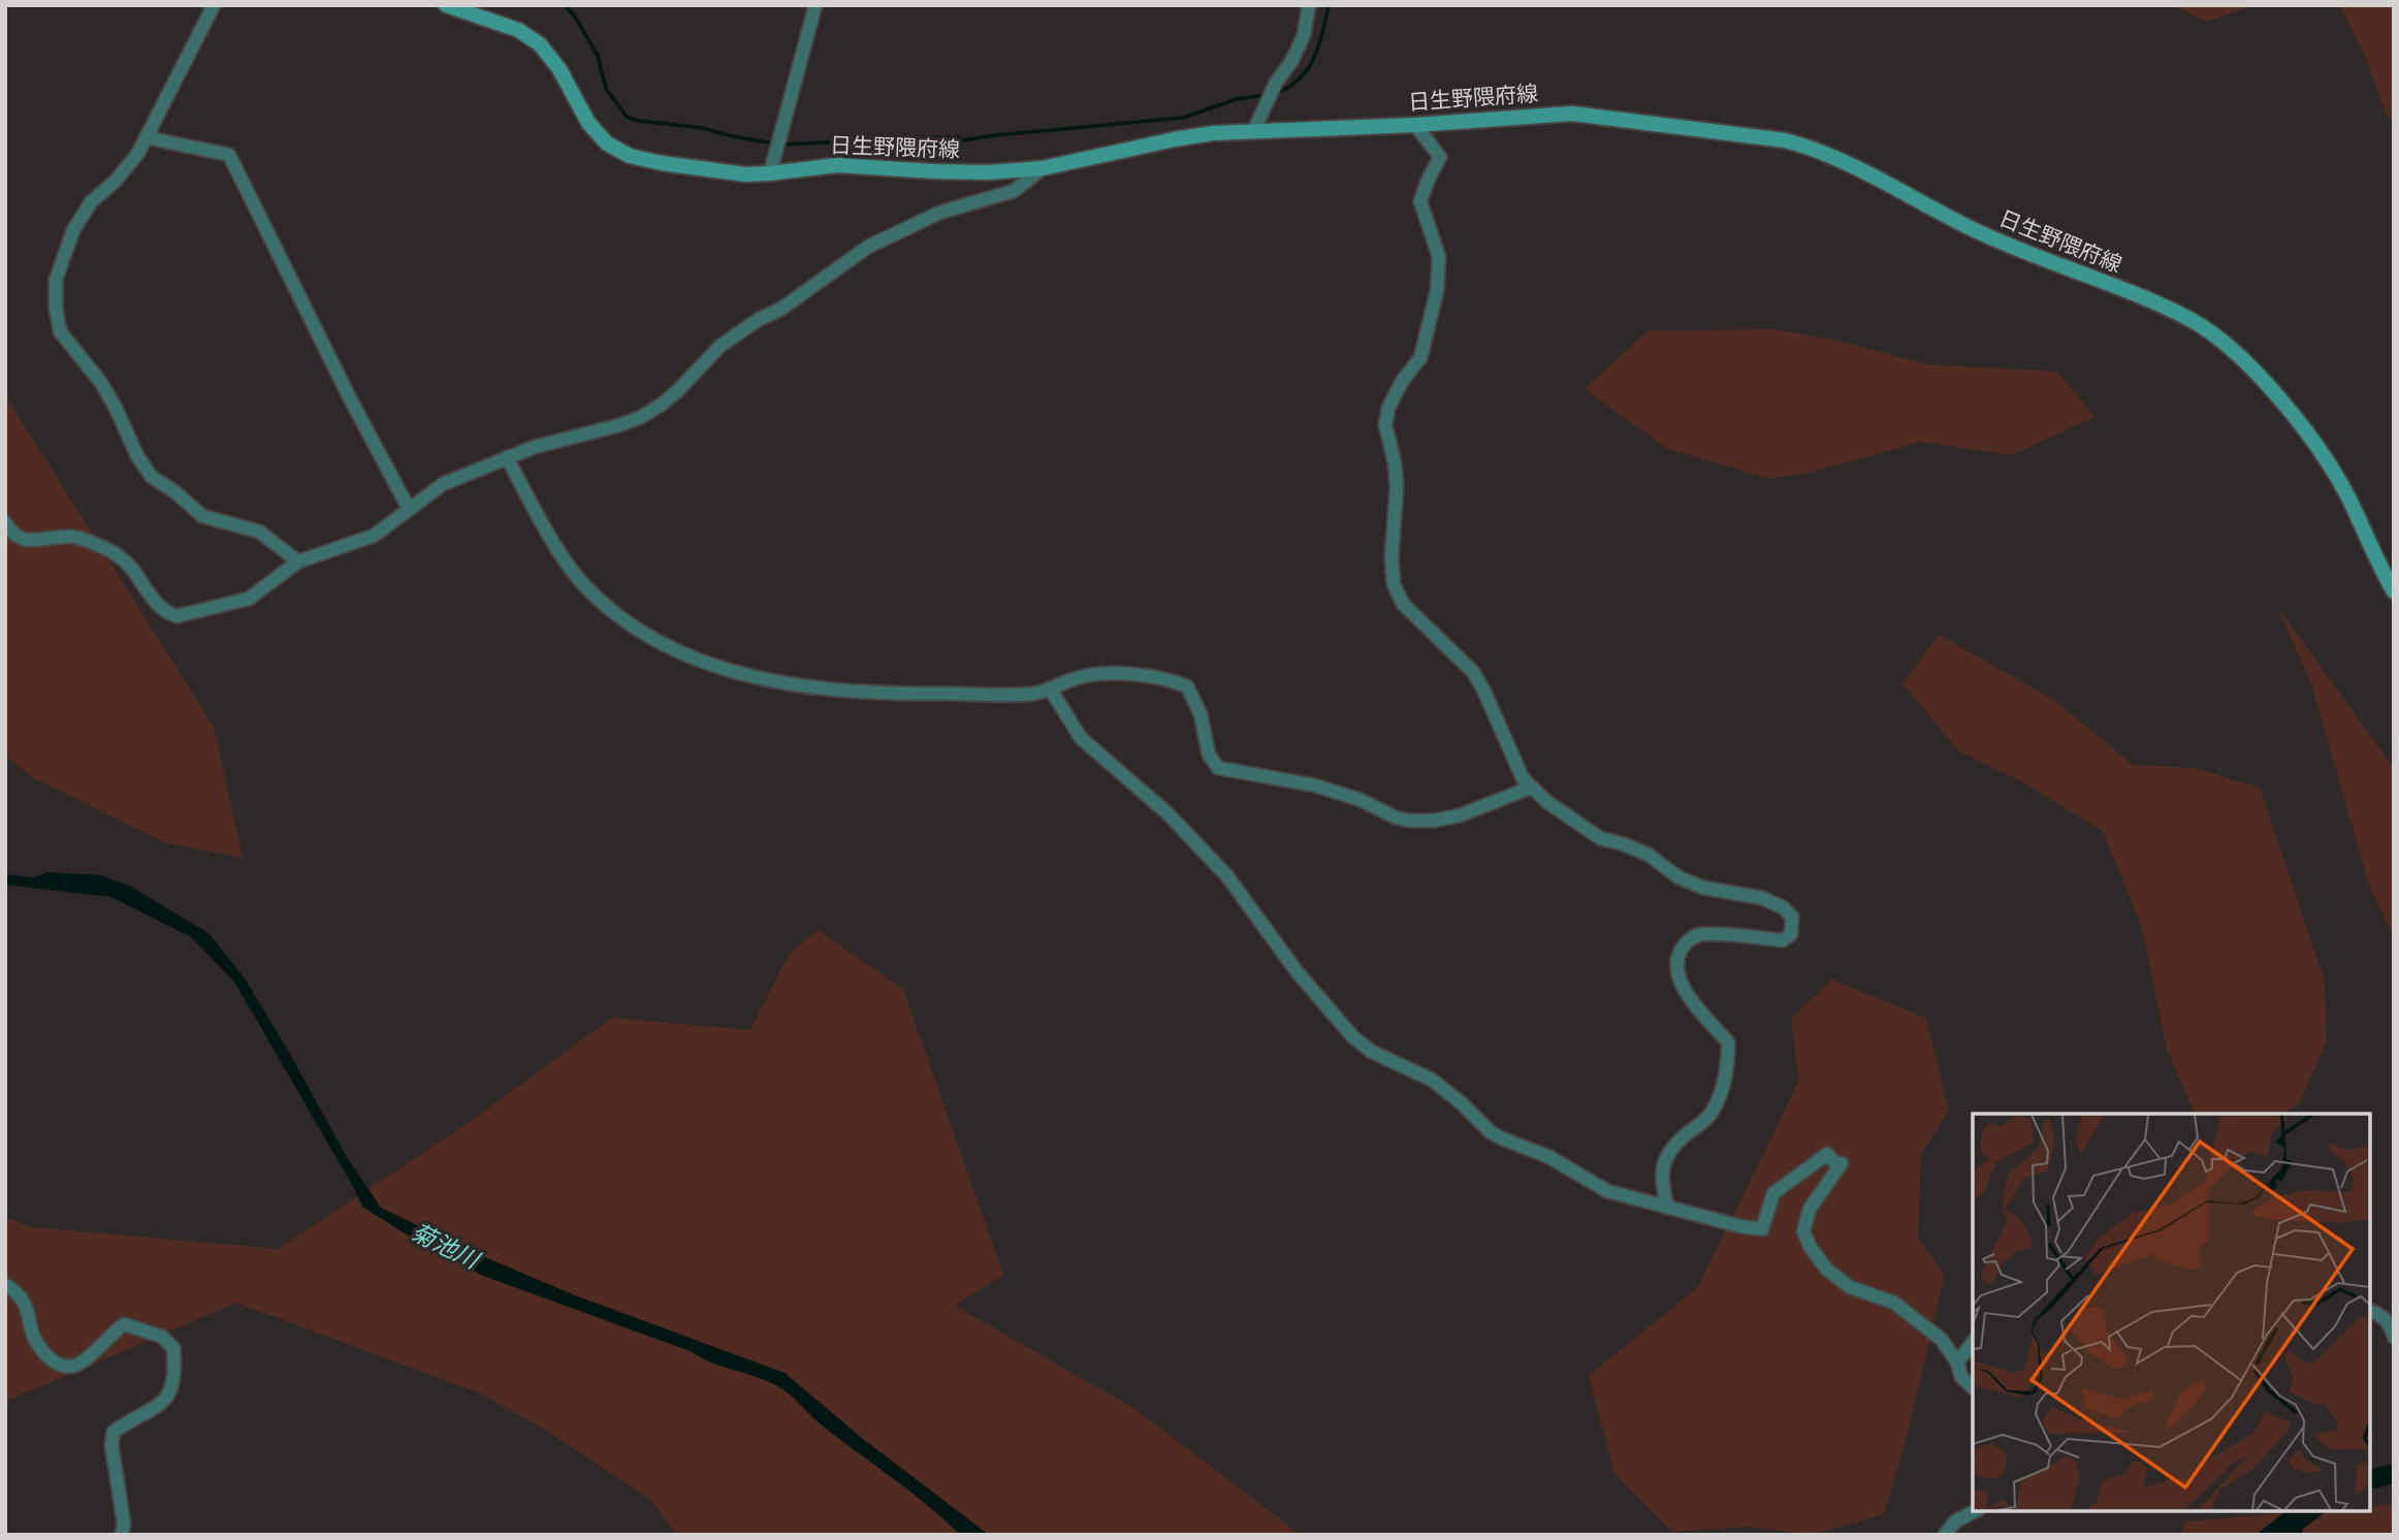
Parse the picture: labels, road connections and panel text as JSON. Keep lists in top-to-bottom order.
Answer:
{
  "streets": {
    "main road": ["日生野隈府線"]
  },
  "water": ["菊池川"]
}
